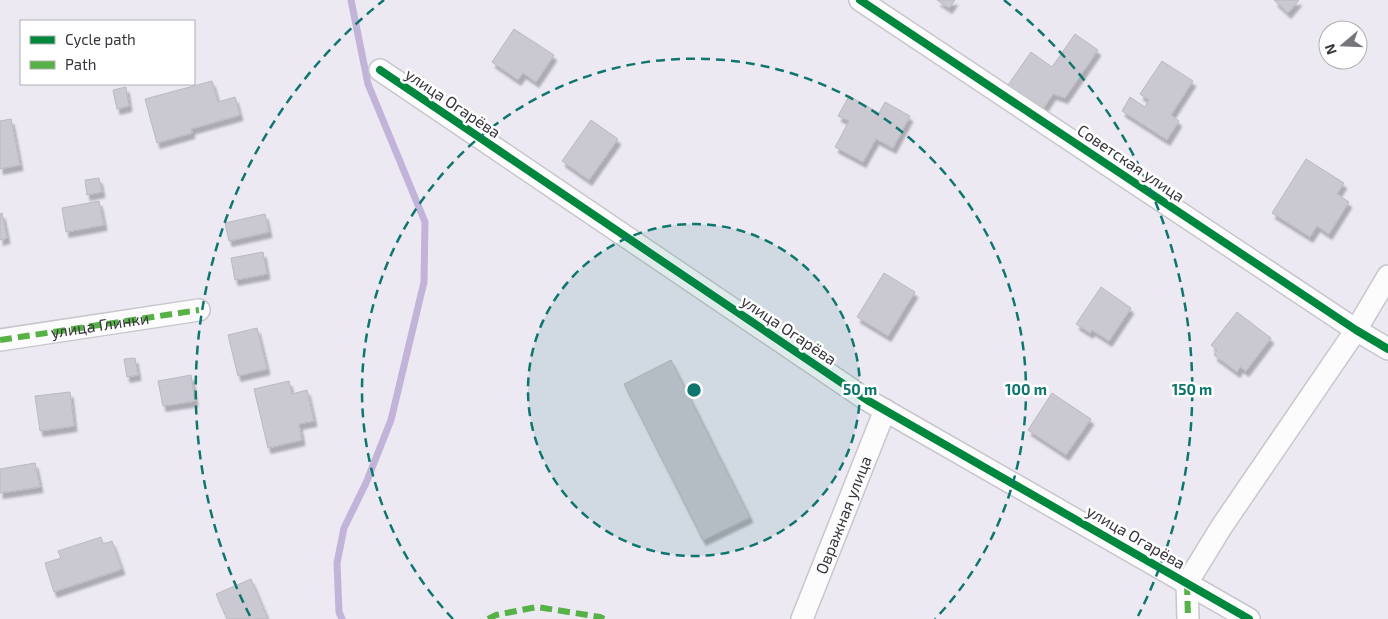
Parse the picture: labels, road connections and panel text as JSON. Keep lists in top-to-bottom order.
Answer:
{
  "streets": {
    "street": [
      "улица Огарёва",
      "Советская улица",
      "улица Глинки",
      "Овражная улица"
    ]
  },
  "crossings": [
    ["улица Огарёва", "Овражная улица"]
  ],
  "legend": ["Cycle path", "Path"],
  "north": "left",
  "rings": ["50 m", "100 m", "150 m"]
}
